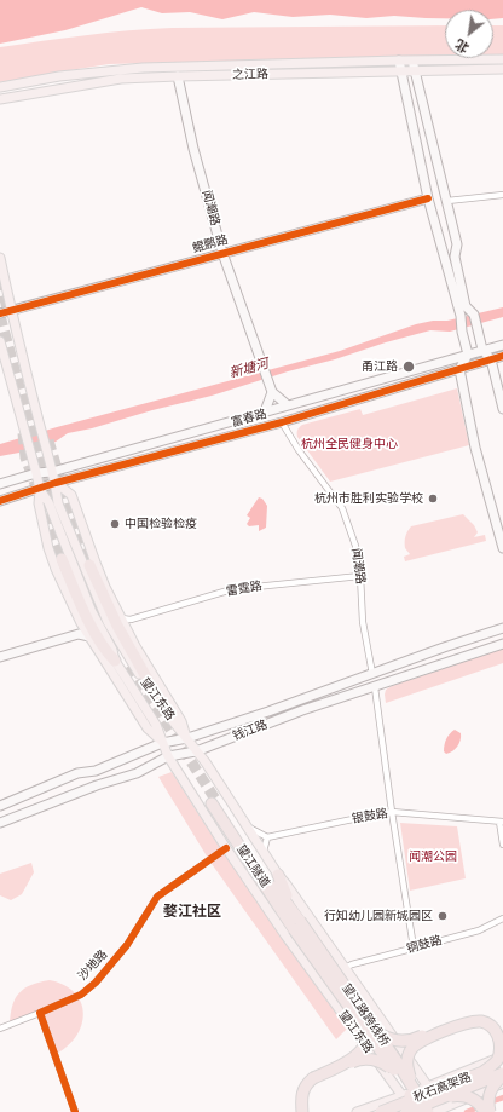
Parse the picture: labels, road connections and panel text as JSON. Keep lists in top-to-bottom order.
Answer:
{
  "streets": {
    "highway": ["望江隧道", "望江路跨线桥", "秋石高架路"],
    "main road": ["之江路", "望江东路"],
    "street": [
      "闻潮路",
      "鲲鹏路",
      "富春路",
      "雷霆路",
      "钱江路",
      "银鼓路",
      "铜鼓路",
      "沙地路"
    ]
  },
  "crossings": [
    ["之江路", "闻潮路"],
    ["闻潮路", "鲲鹏路"],
    ["闻潮路", "富春路"],
    ["闻潮路", "雷霆路"],
    ["闻潮路", "钱江路"],
    ["鲲鹏路", "望江东路"],
    ["富春路", "望江东路"],
    ["望江东路", "钱江路"],
    ["望江东路", "铜鼓路"],
    ["望江东路", "沙地路"],
    ["望江隧道", "望江路跨线桥"]
  ],
  "districts": ["婺江社区"],
  "water": ["新塘河"],
  "parks": ["杭州全民健身中心", "闻潮公园"],
  "places": [
    "甬江路",
    "杭州市胜利实验学校",
    "中国检验检疫",
    "行知幼儿园新城园区"
  ],
  "north": "bottom left"
}
